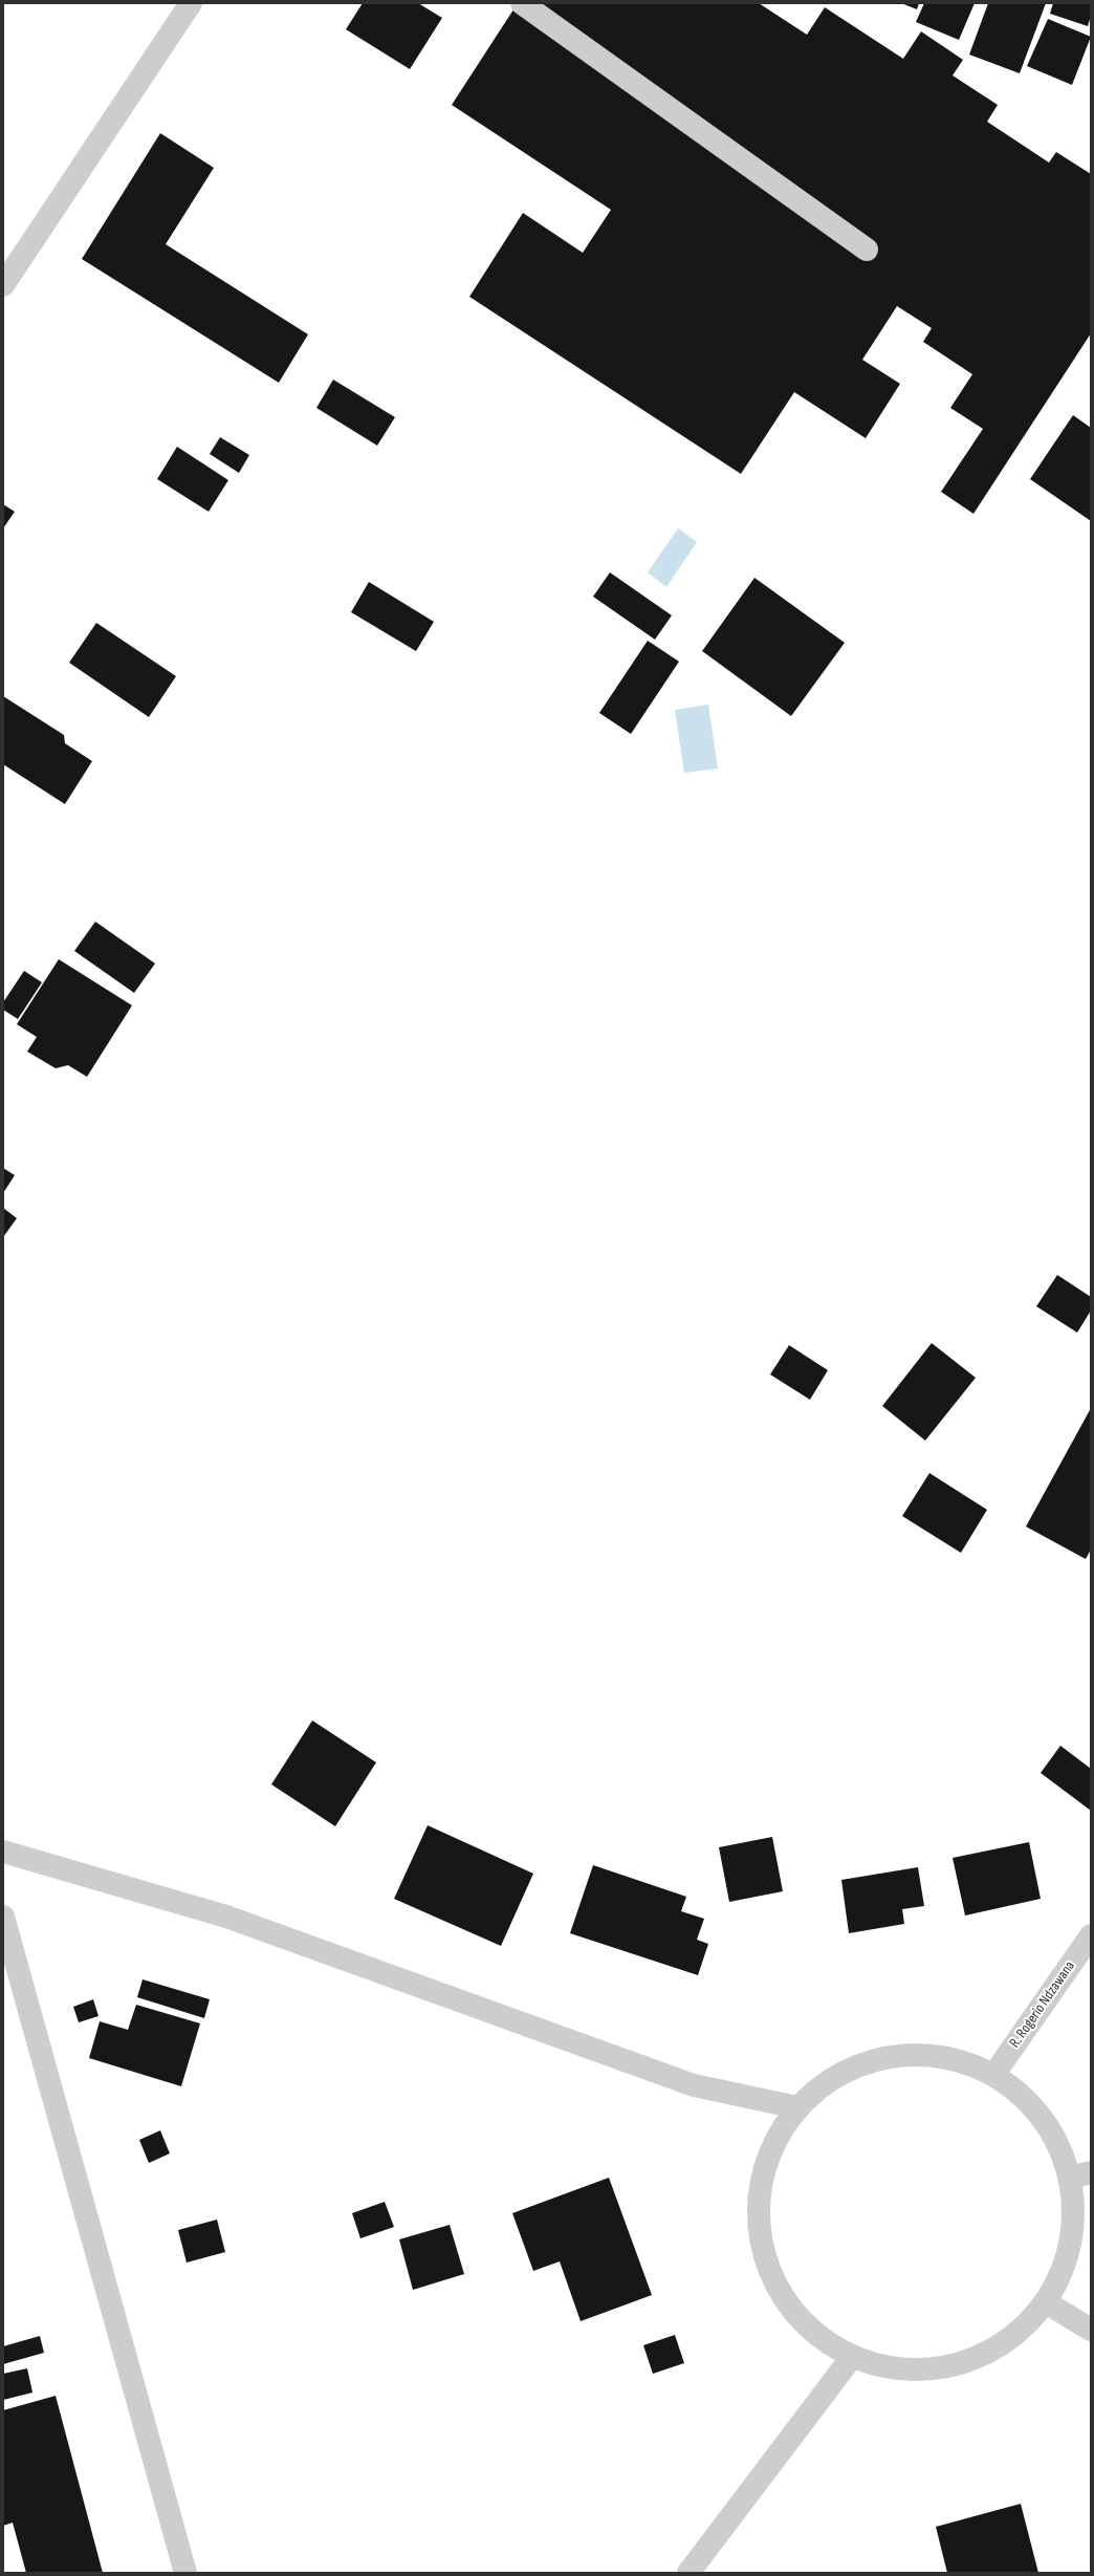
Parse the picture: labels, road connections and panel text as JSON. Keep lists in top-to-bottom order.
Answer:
{
  "streets": {
    "street": ["R. Rogerio Ndzawana"]
  }
}
